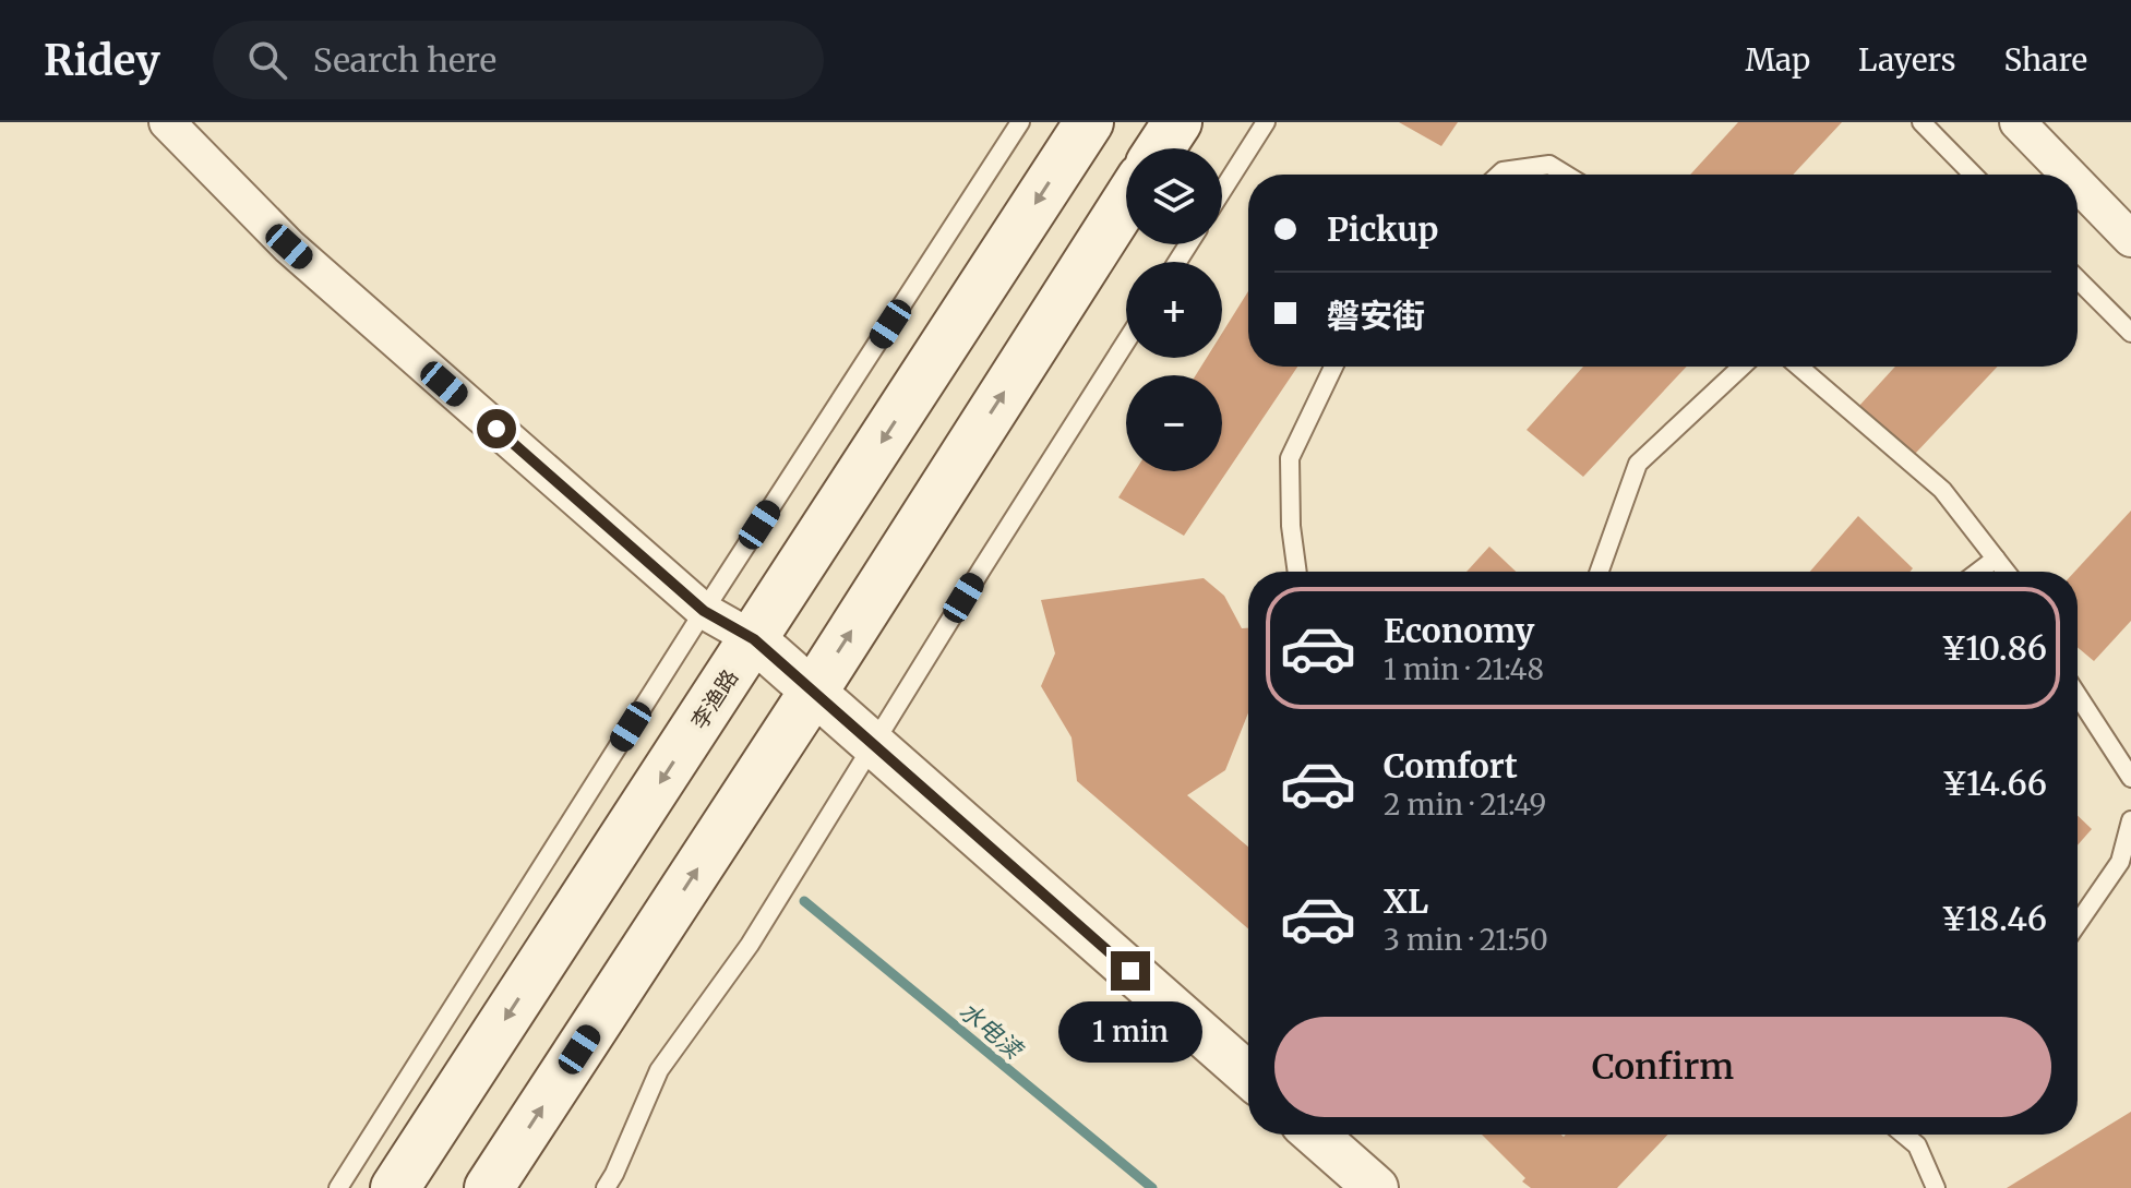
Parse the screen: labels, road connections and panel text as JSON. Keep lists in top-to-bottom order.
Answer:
{
  "streets": {
    "main road": ["李渔路"]
  },
  "water": ["水电渎"],
  "page": {
    "header": "Ridey",
    "search": "Search here",
    "nav": ["Map", "Layers", "Share"],
    "map_buttons": ["+", "−"],
    "banner": ["Pickup", "磐安街"],
    "list": [
      {
        "name": "Economy",
        "note": "1 min · 21:48",
        "value": "¥10.86"
      },
      {
        "name": "Comfort",
        "note": "2 min · 21:49",
        "value": "¥14.66"
      },
      {
        "name": "XL",
        "note": "3 min · 21:50",
        "value": "¥18.46"
      }
    ],
    "buttons": "Confirm",
    "bubble": "1 min"
  }
}
